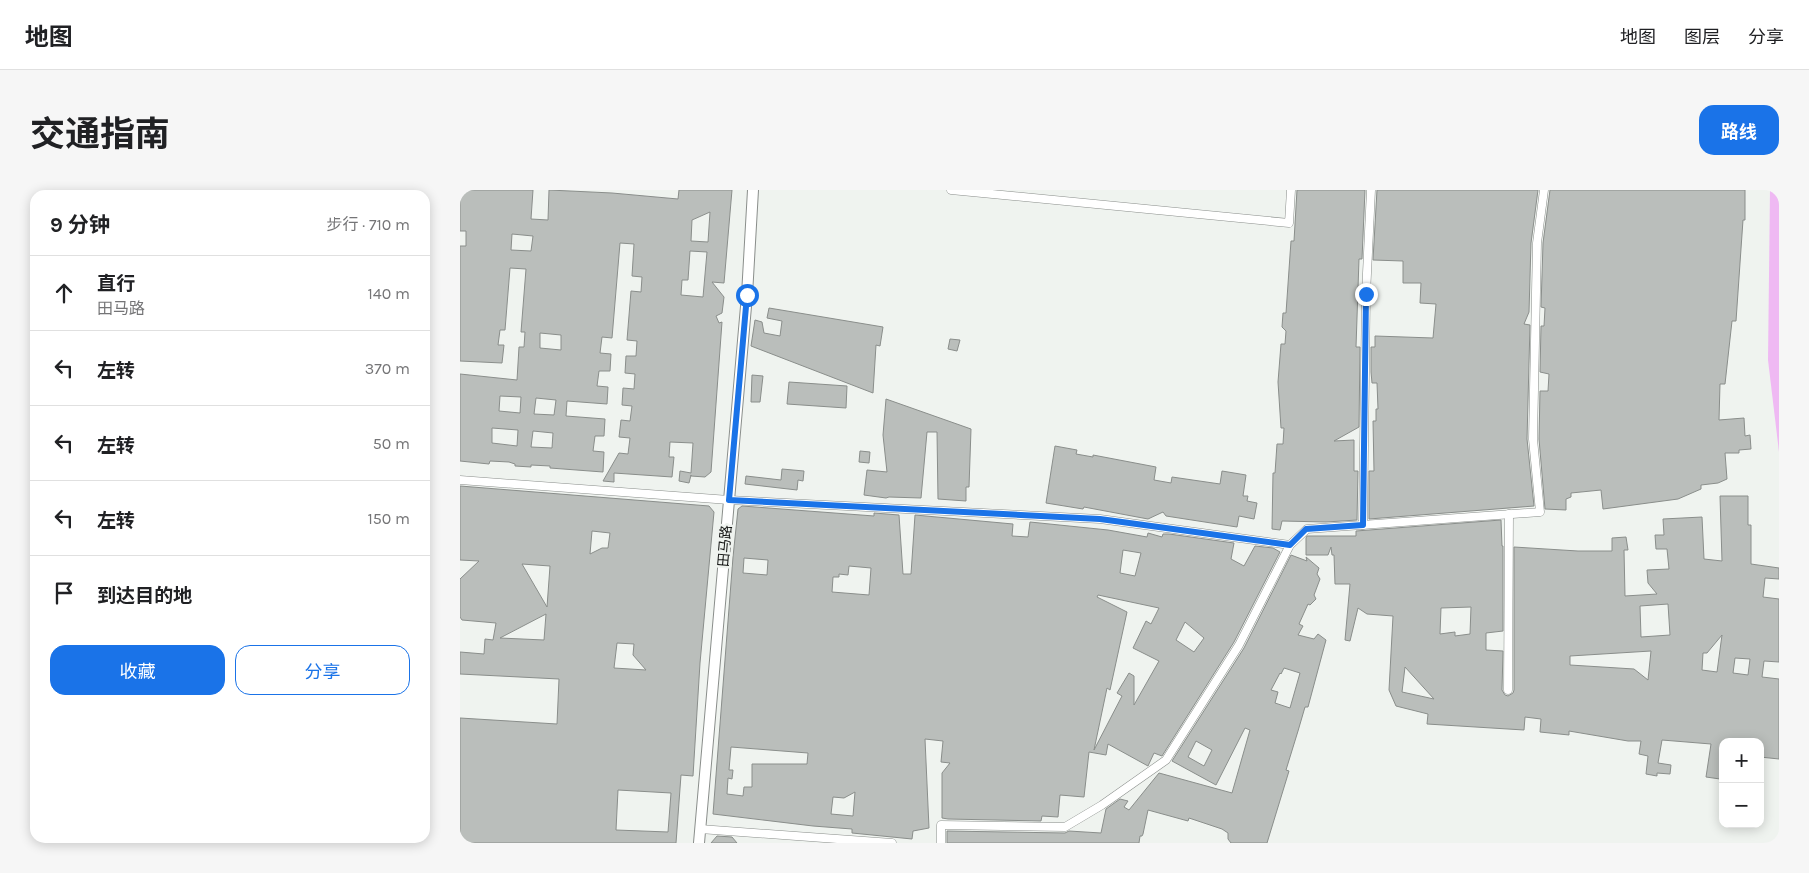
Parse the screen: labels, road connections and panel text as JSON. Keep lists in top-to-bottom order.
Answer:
{
  "streets": {
    "street": ["田马路"]
  },
  "page": {
    "header": "地图",
    "nav": ["地图", "图层", "分享"],
    "title": "交通指南",
    "buttons": [
      "路线",
      ["收藏", "分享"]
    ],
    "heading": ["9 分钟", "步行 · 710 m"],
    "list": [
      ["直行", "田马路", "140 m"],
      ["左转", "370 m"],
      ["左转", "50 m"],
      ["左转", "150 m"],
      "到达目的地"
    ],
    "map_buttons": ["+", "−"]
  }
}
